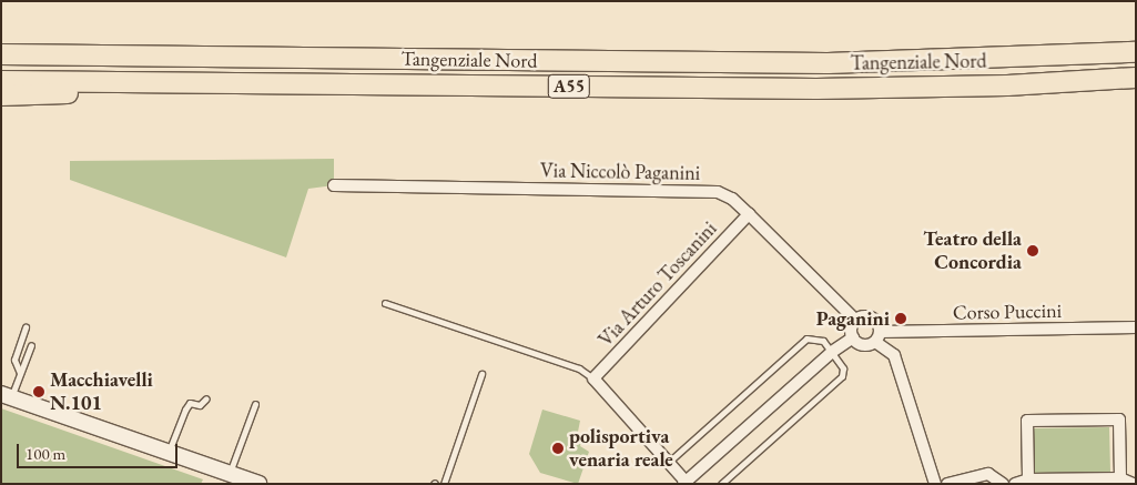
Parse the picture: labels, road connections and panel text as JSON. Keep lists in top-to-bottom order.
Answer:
{
  "streets": {
    "highway": ["Tangenziale Nord", "A55"],
    "street": ["Via Niccolò Paganini", "Via Arturo Toscanini", "Corso Puccini"]
  },
  "crossings": [
    ["Via Niccolò Paganini", "Via Arturo Toscanini"],
    ["Via Niccolò Paganini", "Corso Puccini"]
  ],
  "places": [
    "Teatro della Concordia",
    "Paganini",
    "Macchiavelli N.101",
    "polisportiva venaria reale"
  ],
  "scale_bar": "100 m"
}
